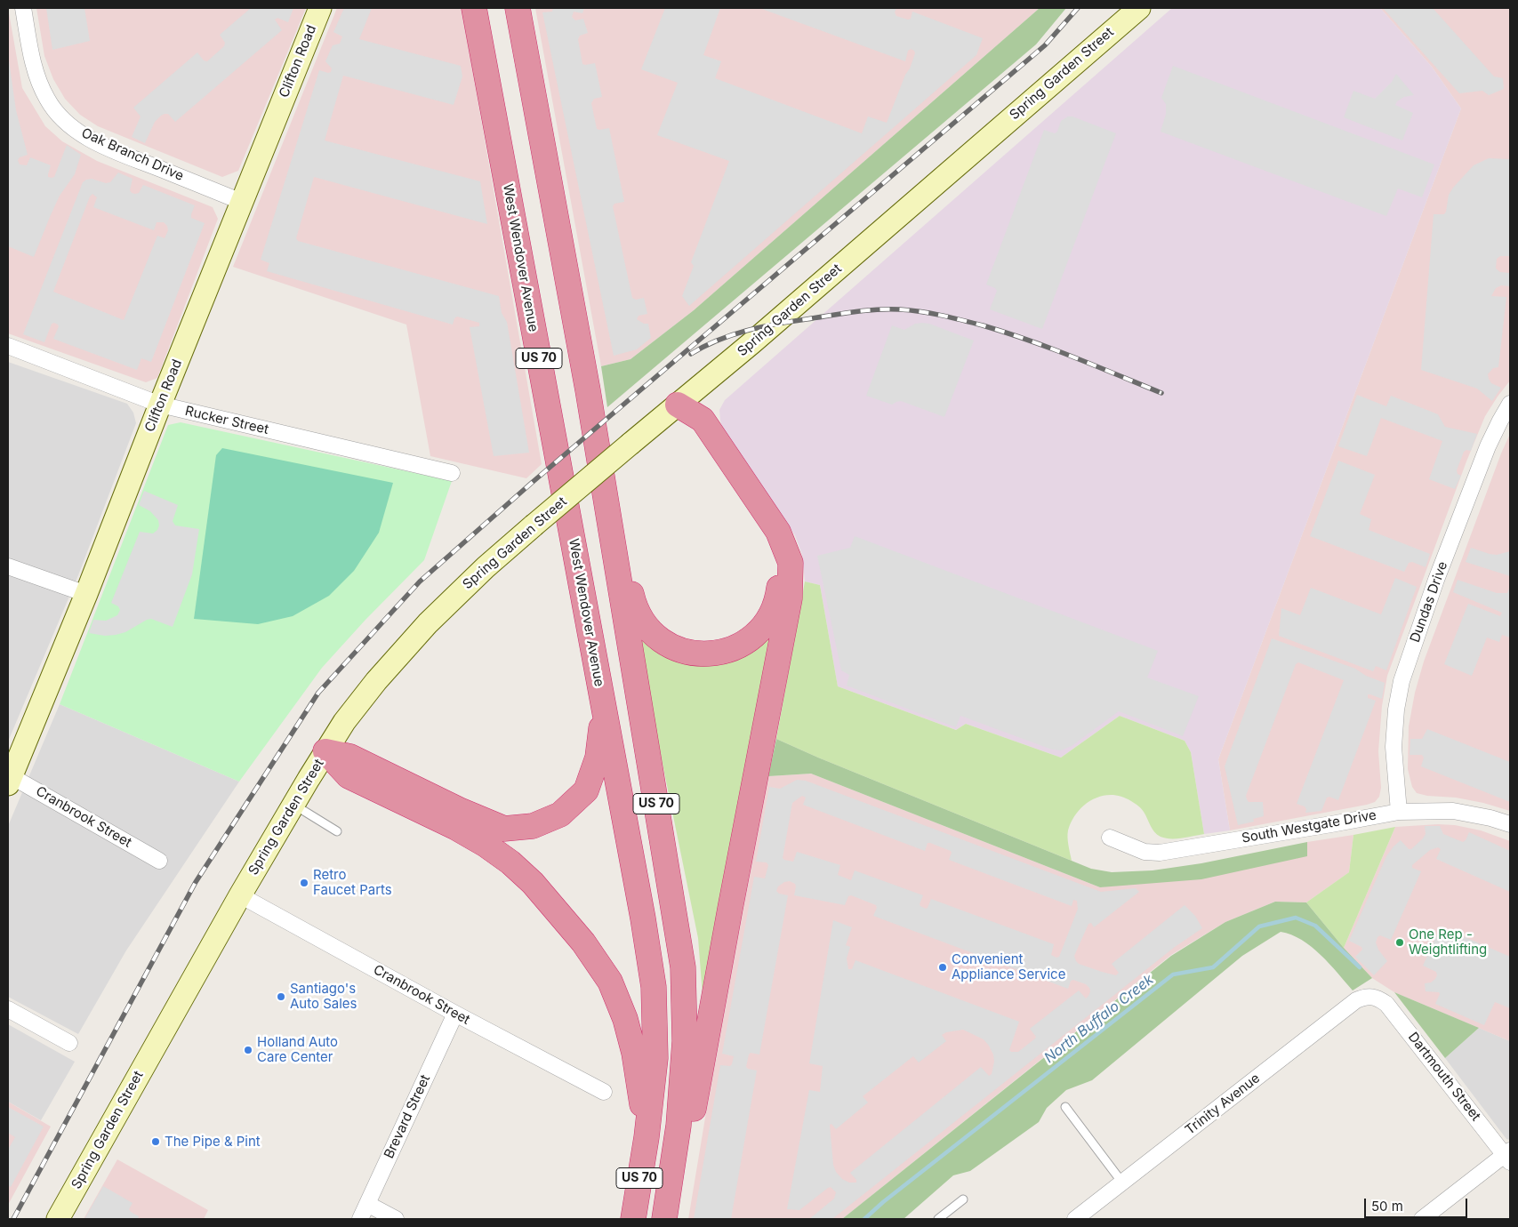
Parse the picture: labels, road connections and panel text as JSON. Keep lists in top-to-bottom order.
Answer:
{
  "streets": {
    "highway": ["West Wendover Avenue", "US 70"],
    "main road": ["Clifton Road", "Spring Garden Street"],
    "street": [
      "Oak Branch Drive",
      "Rucker Street",
      "Dundas Drive",
      "Cranbrook Street",
      "South Westgate Drive",
      "Dartmouth Street",
      "Trinity Avenue",
      "Brevard Street"
    ]
  },
  "crossings": [
    ["Clifton Road", "Oak Branch Drive"],
    ["Clifton Road", "Rucker Street"],
    ["Clifton Road", "Cranbrook Street"],
    ["Spring Garden Street", "Cranbrook Street"],
    ["Dundas Drive", "South Westgate Drive"],
    ["Cranbrook Street", "Brevard Street"],
    ["Dartmouth Street", "Trinity Avenue"]
  ],
  "water": ["North Buffalo Creek"],
  "places": [
    "Retro Faucet Parts",
    "One Rep - Weightlifting",
    "Convenient Appliance Service",
    "Santiago's Auto Sales",
    "Holland Auto Care Center",
    "The Pipe & Pint"
  ],
  "scale_bar": "50 m"
}
